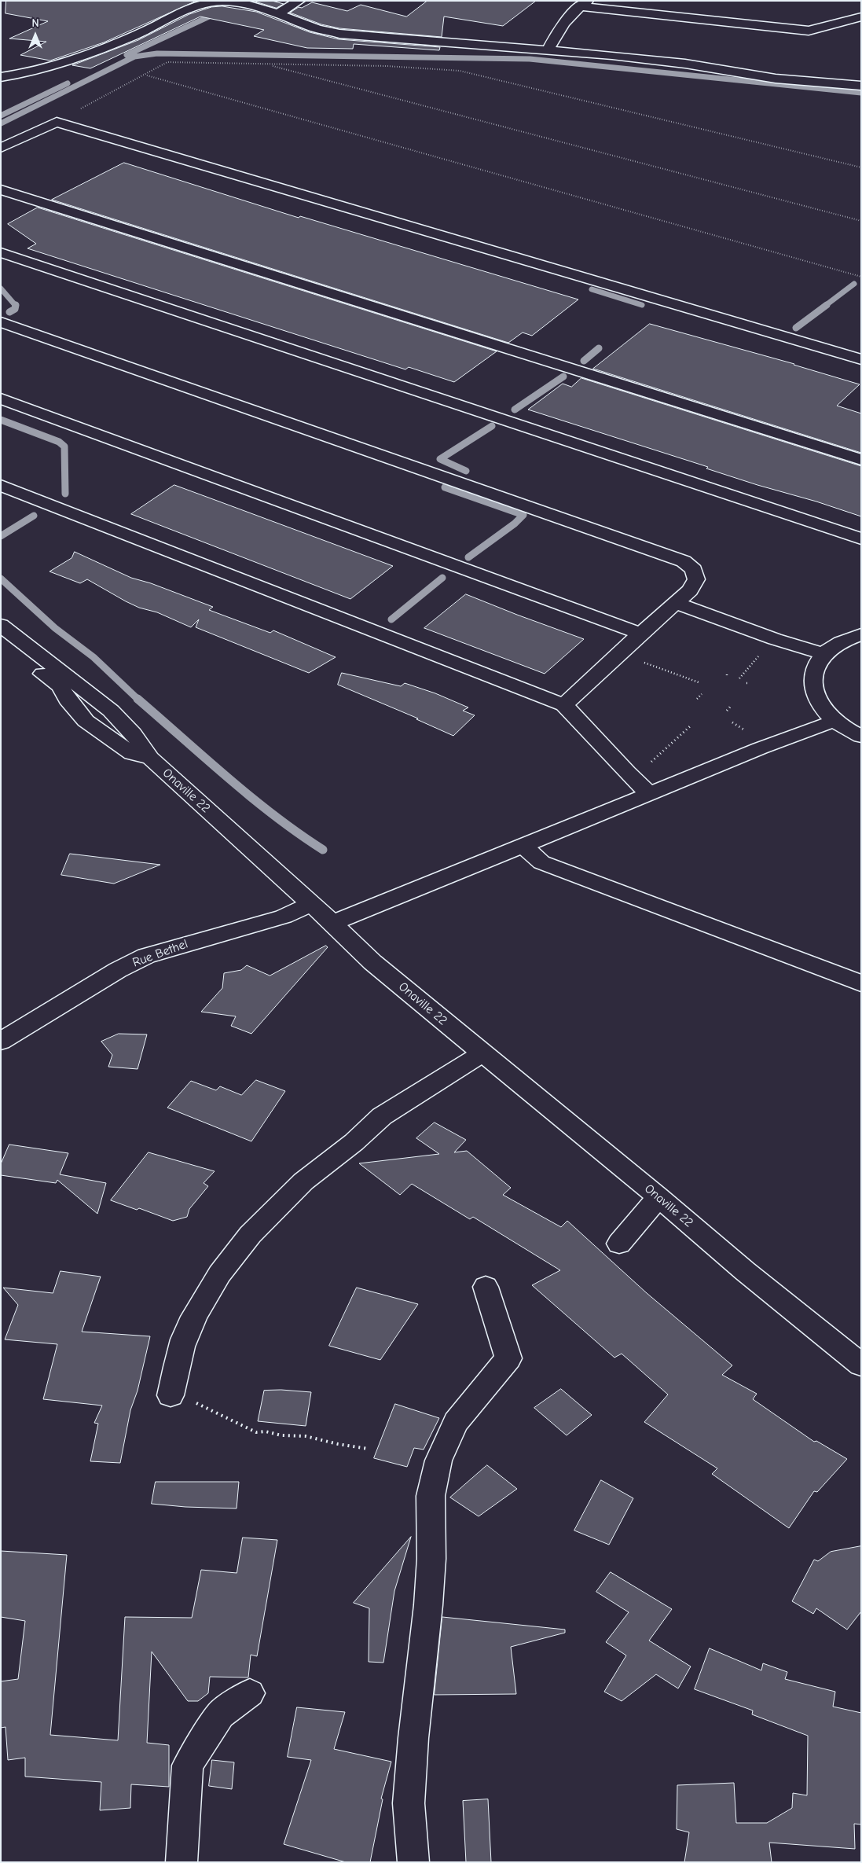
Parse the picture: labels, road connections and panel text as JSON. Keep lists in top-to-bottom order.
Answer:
{
  "streets": {
    "street": ["Onaville 22", "Rue Bethel"]
  },
  "crossings": [
    ["Onaville 22", "Rue Bethel"]
  ],
  "north": "top"
}
